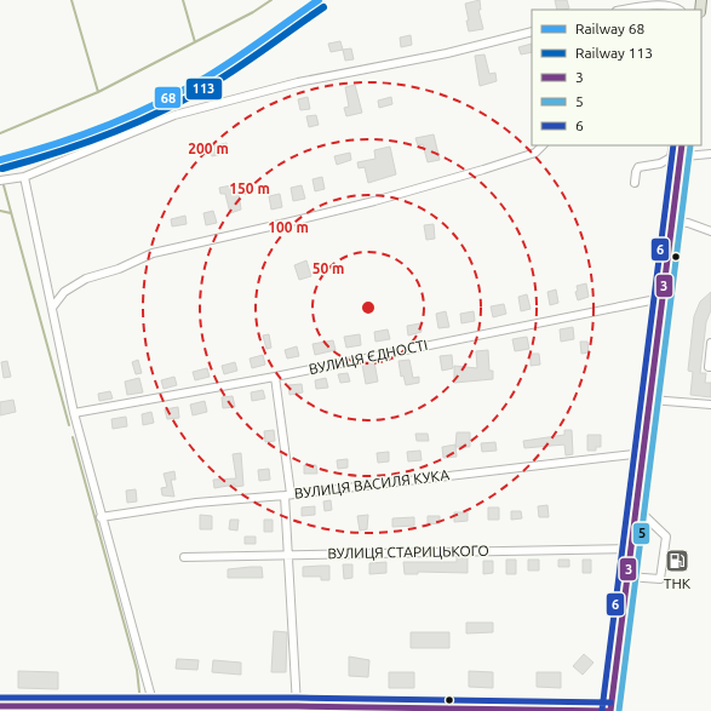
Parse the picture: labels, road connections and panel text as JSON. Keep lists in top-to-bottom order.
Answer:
{
  "streets": {
    "street": ["ВУЛИЦЯ ЄДНОСТІ", "ВУЛИЦЯ ВАСИЛЯ КУКА", "ВУЛИЦЯ СТАРИЦЬКОГО"]
  },
  "places": {
    "fuel station": ["ТНК"]
  },
  "lines": [
    "rail line 68",
    "rail line 113",
    "transit line 3",
    "transit line 5",
    "transit line 6"
  ],
  "legend": [
    "Railway 68",
    "Railway 113",
    "3",
    "5",
    "6"
  ],
  "rings": [
    "200 m",
    "150 m",
    "100 m",
    "50 m"
  ]
}
